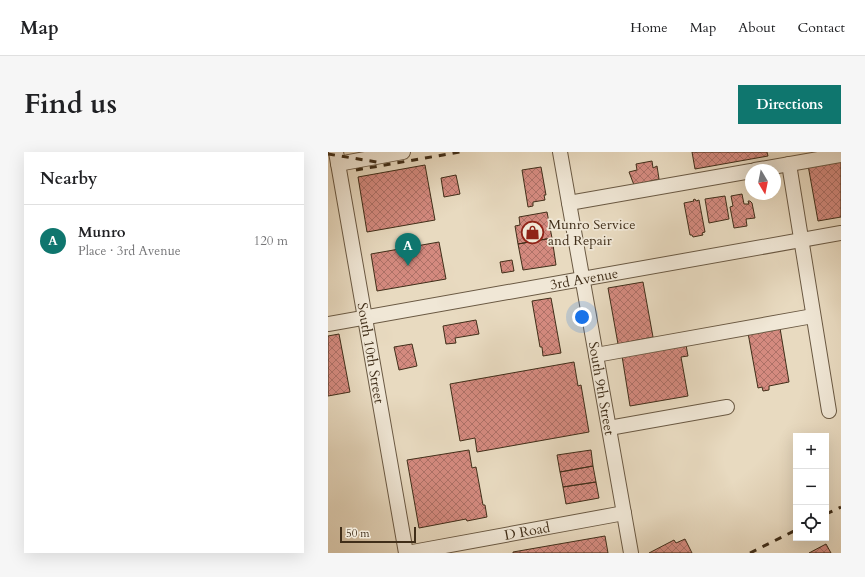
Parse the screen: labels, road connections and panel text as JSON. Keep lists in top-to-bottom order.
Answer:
{
  "streets": {
    "street": [
      "3rd Avenue",
      "South 10th Street",
      "South 9th Street",
      "D Road"
    ]
  },
  "crossings": [
    ["3rd Avenue", "South 10th Street"],
    ["3rd Avenue", "South 9th Street"],
    ["South 10th Street", "D Road"],
    ["South 9th Street", "D Road"]
  ],
  "places": {
    "shop": ["Munro Service and Repair"]
  },
  "scale_bar": "50 m",
  "north": "bottom",
  "page": {
    "header": "Map",
    "nav": [
      "Home",
      "Map",
      "About",
      "Contact"
    ],
    "title": "Find us",
    "buttons": "Directions",
    "heading": "Nearby",
    "list": [
      {
        "mark": "A",
        "name": "Munro",
        "note": "Place · 3rd Avenue",
        "value": "120 m"
      }
    ],
    "pins": "A",
    "map_buttons": ["+", "−"],
    "scale": "50 m"
  }
}
